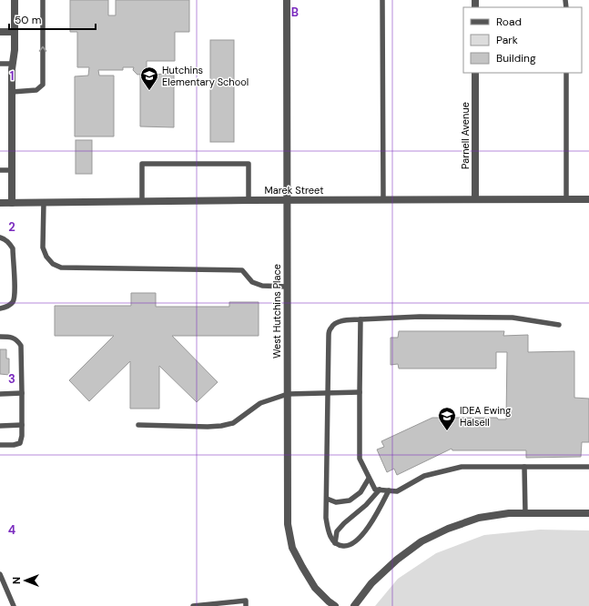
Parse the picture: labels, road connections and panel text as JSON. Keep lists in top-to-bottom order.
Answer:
{
  "streets": {
    "street": ["Parnell Avenue", "Marek Street", "West Hutchins Place"]
  },
  "crossings": [
    ["Parnell Avenue", "Marek Street"],
    ["Marek Street", "West Hutchins Place"]
  ],
  "places": {
    "school or university": ["Hutchins Elementary School", "IDEA Ewing Halsell"]
  },
  "legend": ["Road", "Park", "Building"],
  "scale_bar": "50 m",
  "north": "left",
  "grid": {
    "columns": ["B"],
    "rows": [
      "1",
      "2",
      "3",
      "4"
    ]
  }
}
